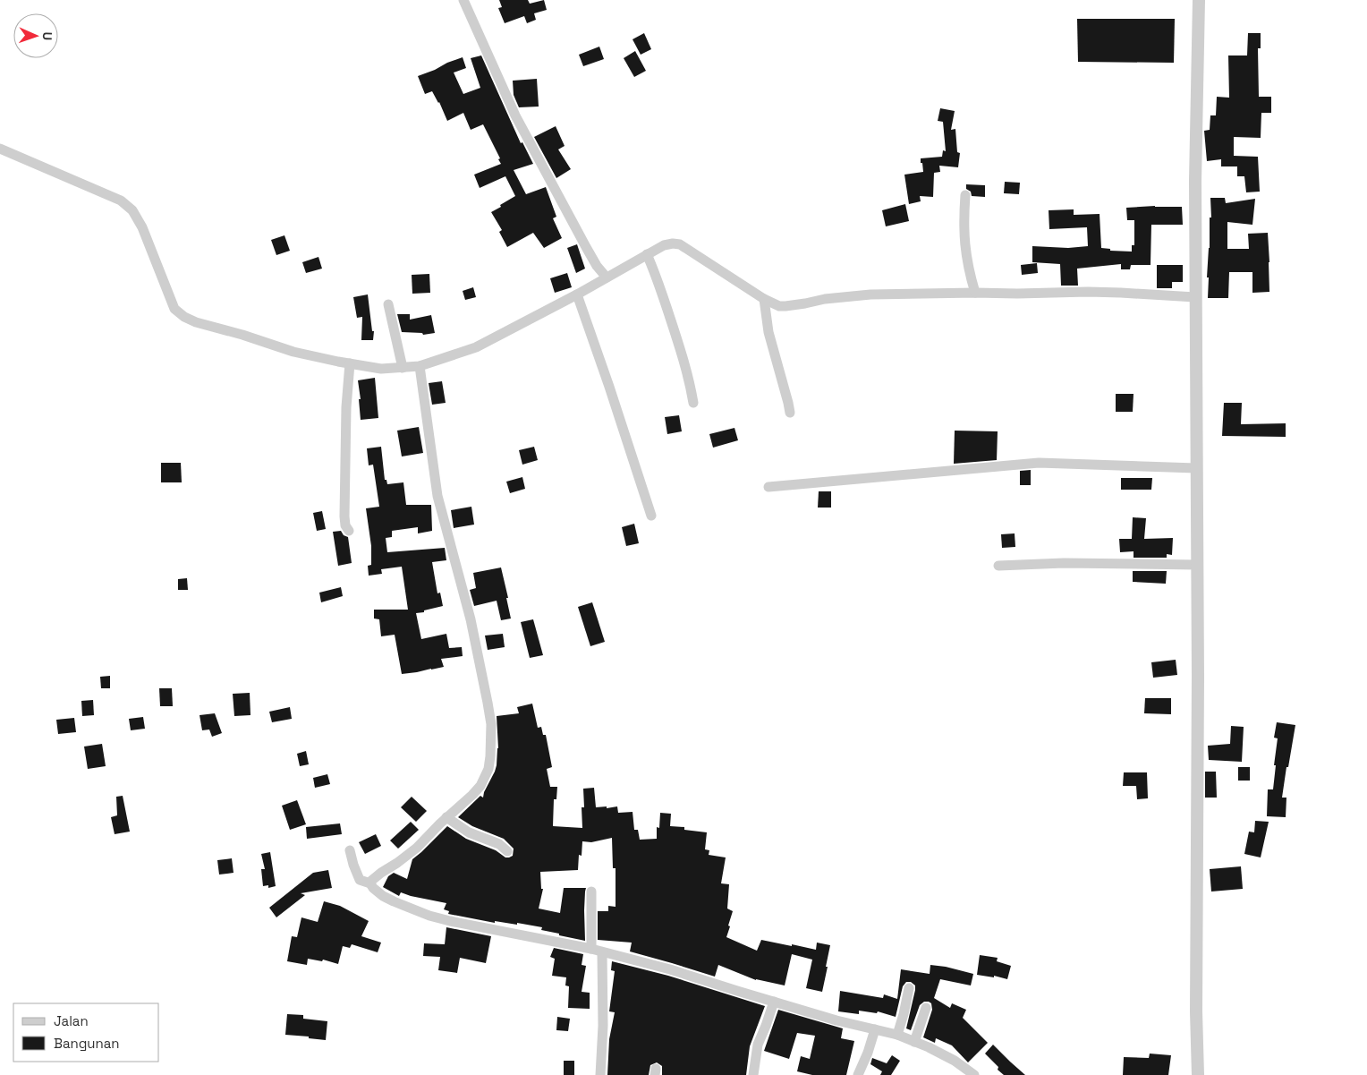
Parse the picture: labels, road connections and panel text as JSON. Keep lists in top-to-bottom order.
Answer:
{
  "legend": ["Jalan", "Bangunan"],
  "north": "right"
}
